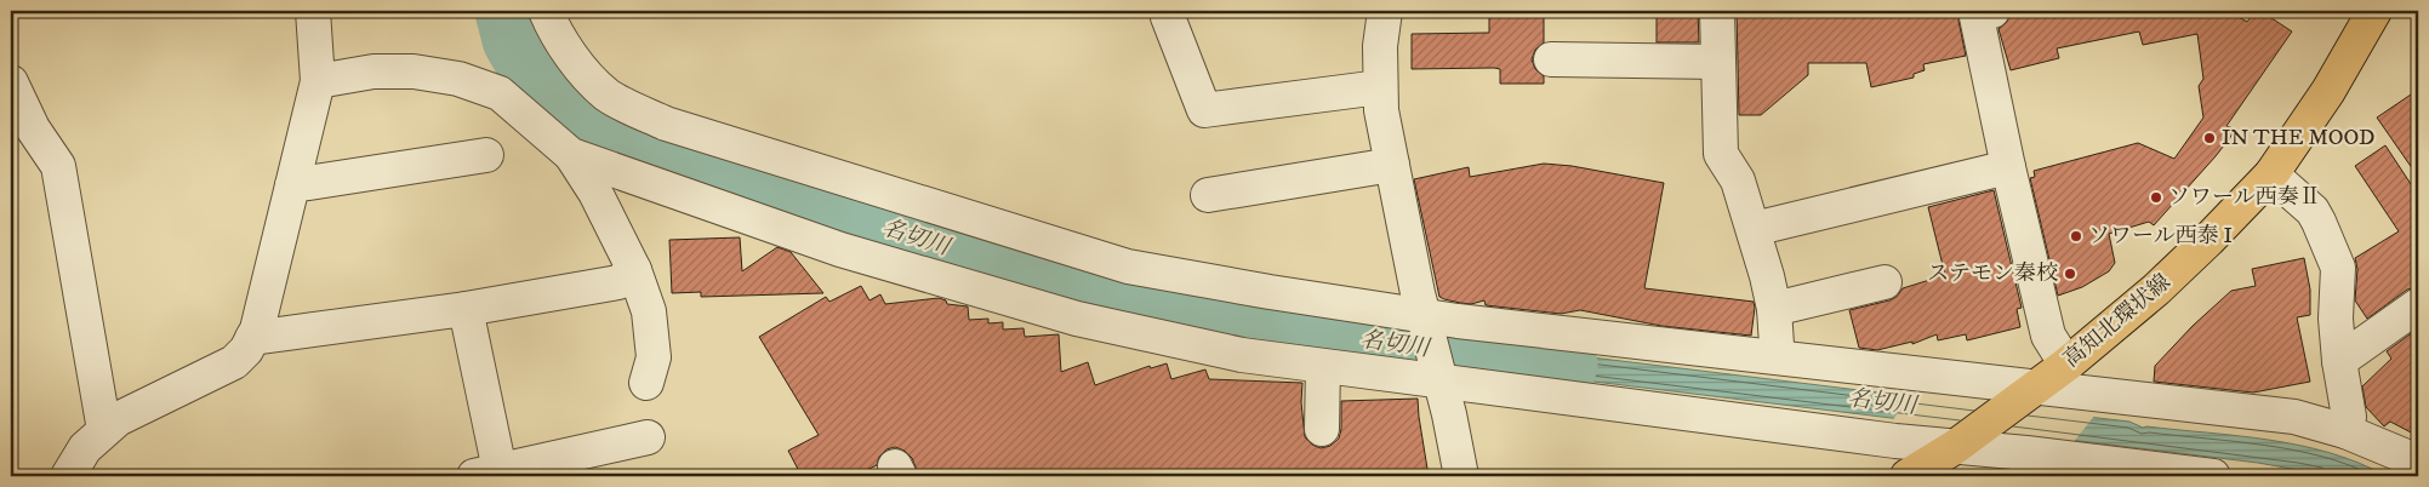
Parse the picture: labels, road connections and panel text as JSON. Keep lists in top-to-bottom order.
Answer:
{
  "streets": {
    "main road": ["高知北環状線"]
  },
  "water": ["名切川"],
  "places": [
    "IN THE MOOD",
    "ソワール西奏Ⅱ",
    "ソワール西泰 I",
    "ステモン秦校"
  ]
}
